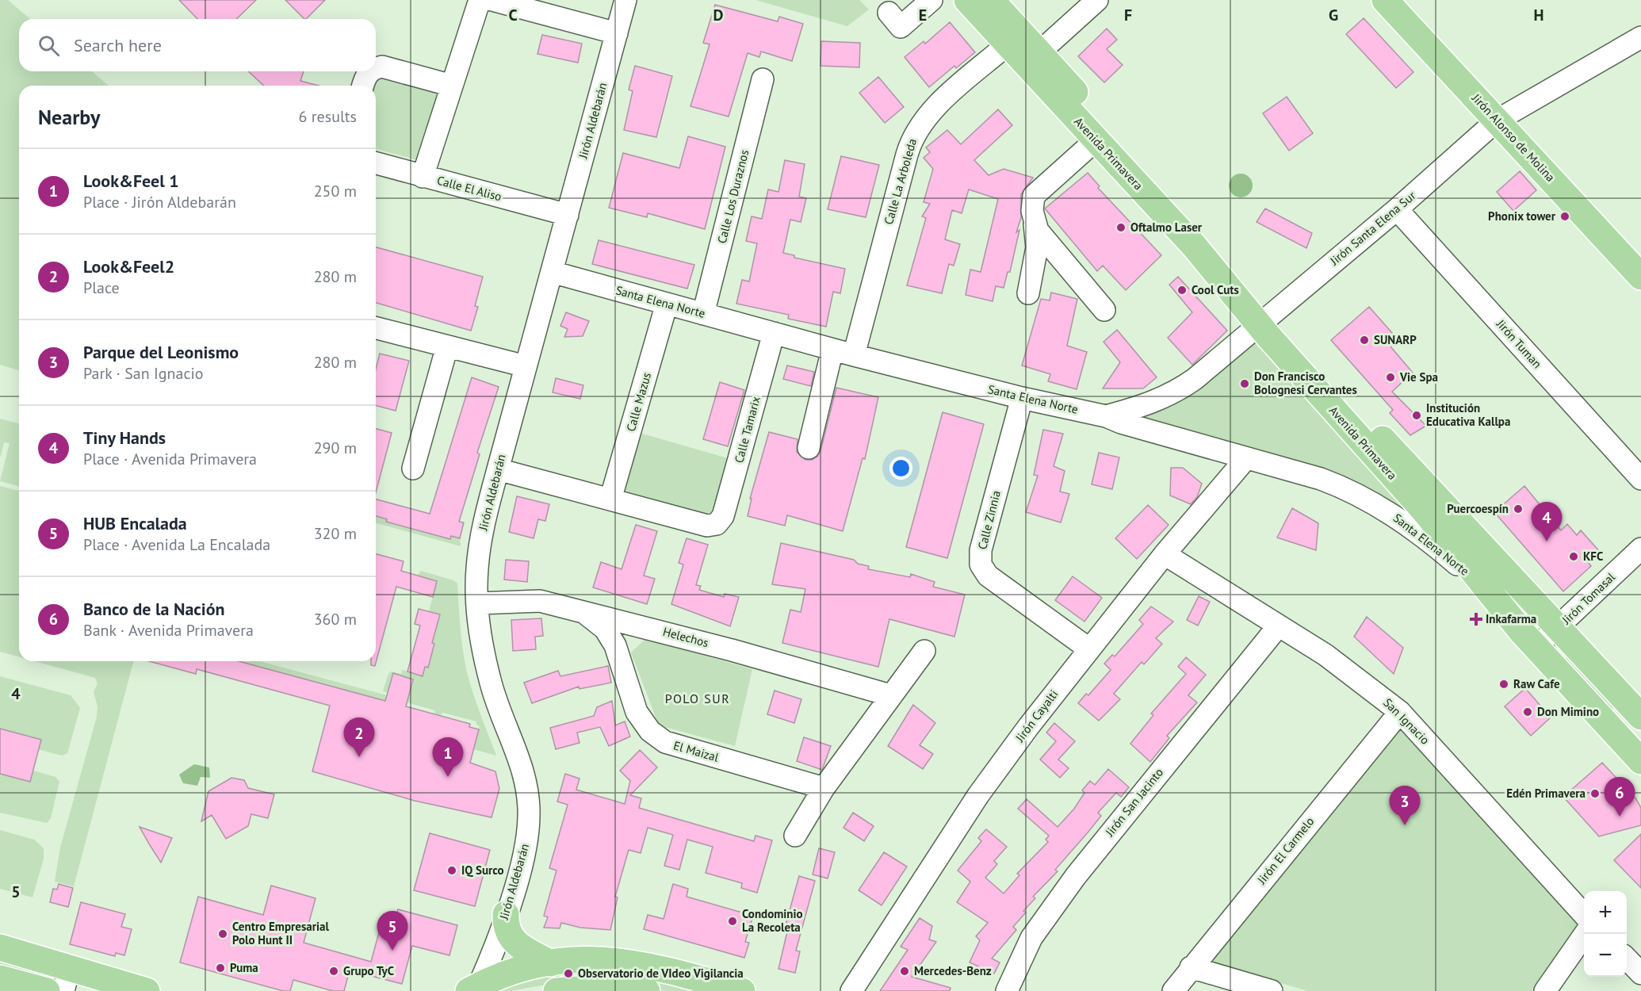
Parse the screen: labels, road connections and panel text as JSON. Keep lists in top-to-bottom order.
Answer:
{
  "streets": {
    "main road": ["Jirón Alonso de Molina", "Avenida Primavera"],
    "street": [
      "Jirón Aldebarán",
      "Calle La Arboleda",
      "Calle El Aliso",
      "Calle Los Duraznos",
      "Jirón Santa Elena Sur",
      "Santa Elena Norte",
      "Jirón Tuman",
      "Calle Mazus",
      "Calle Tamarix",
      "Calle Zinnia",
      "Jirón Tomasal",
      "Helechos",
      "Jirón Cayalti",
      "San Ignacio",
      "El Maizal",
      "Jirón San Jacinto",
      "Jirón El Carmelo"
    ]
  },
  "crossings": [
    ["Jirón Aldebarán", "Calle El Aliso"],
    ["Jirón Aldebarán", "Santa Elena Norte"],
    ["Jirón Aldebarán", "Helechos"],
    ["Jirón Alonso de Molina", "Jirón Santa Elena Sur"],
    ["Avenida Primavera", "Calle La Arboleda"],
    ["Avenida Primavera", "Jirón Santa Elena Sur"],
    ["Avenida Primavera", "Santa Elena Norte"],
    ["Avenida Primavera", "Jirón Tomasal"],
    ["Calle La Arboleda", "Santa Elena Norte"],
    ["Calle Los Duraznos", "Santa Elena Norte"],
    ["Jirón Santa Elena Sur", "Santa Elena Norte"],
    ["Jirón Santa Elena Sur", "Jirón Tuman"],
    ["Santa Elena Norte", "Calle Mazus"],
    ["Santa Elena Norte", "Calle Tamarix"],
    ["Santa Elena Norte", "Calle Zinnia"],
    ["Santa Elena Norte", "Jirón Cayalti"],
    ["Calle Mazus", "Calle Tamarix"],
    ["Calle Zinnia", "Jirón Cayalti"],
    ["Helechos", "El Maizal"],
    ["Jirón Cayalti", "San Ignacio"],
    ["San Ignacio", "Jirón San Jacinto"],
    ["San Ignacio", "Jirón El Carmelo"]
  ],
  "districts": ["POLO SUR"],
  "places": {
    "other": [
      "Phonix tower",
      "Oftalmo Laser",
      "Cool Cuts",
      "SUNARP",
      "Vie Spa",
      "Don Francisco Bolognesi Cervantes",
      "Institución Educativa Kallpa",
      "Puercoespín",
      "KFC",
      "Raw Cafe",
      "Don Mimino",
      "Edén Primavera",
      "IQ Surco",
      "Condominio La Recoleta",
      "Centro Empresarial Polo Hunt II",
      "Puma",
      "Grupo TyC",
      "Mercedes-Benz",
      "Observatorio de VIdeo Vigilancia"
    ],
    "health": ["Inkafarma"]
  },
  "page": {
    "search": "Search here",
    "heading": ["Nearby", "6 results"],
    "list": [
      {
        "mark": "1",
        "name": "Look&Feel 1",
        "note": "Place · Jirón Aldebarán",
        "value": "250 m"
      },
      {
        "mark": "2",
        "name": "Look&Feel2",
        "note": "Place",
        "value": "280 m"
      },
      {
        "mark": "3",
        "name": "Parque del Leonismo",
        "note": "Park · San Ignacio",
        "value": "280 m"
      },
      {
        "mark": "4",
        "name": "Tiny Hands",
        "note": "Place · Avenida Primavera",
        "value": "290 m"
      },
      {
        "mark": "5",
        "name": "HUB Encalada",
        "note": "Place · Avenida La Encalada",
        "value": "320 m"
      },
      {
        "mark": "6",
        "name": "Banco de la Nación",
        "note": "Bank · Avenida Primavera",
        "value": "360 m"
      }
    ],
    "pins": [
      "4",
      "2",
      "1",
      "6",
      "3",
      "5"
    ],
    "map_buttons": ["+", "−"]
  },
  "grid": {
    "columns": [
      "C",
      "D",
      "E",
      "F",
      "G",
      "H"
    ],
    "rows": ["4", "5"]
  }
}
